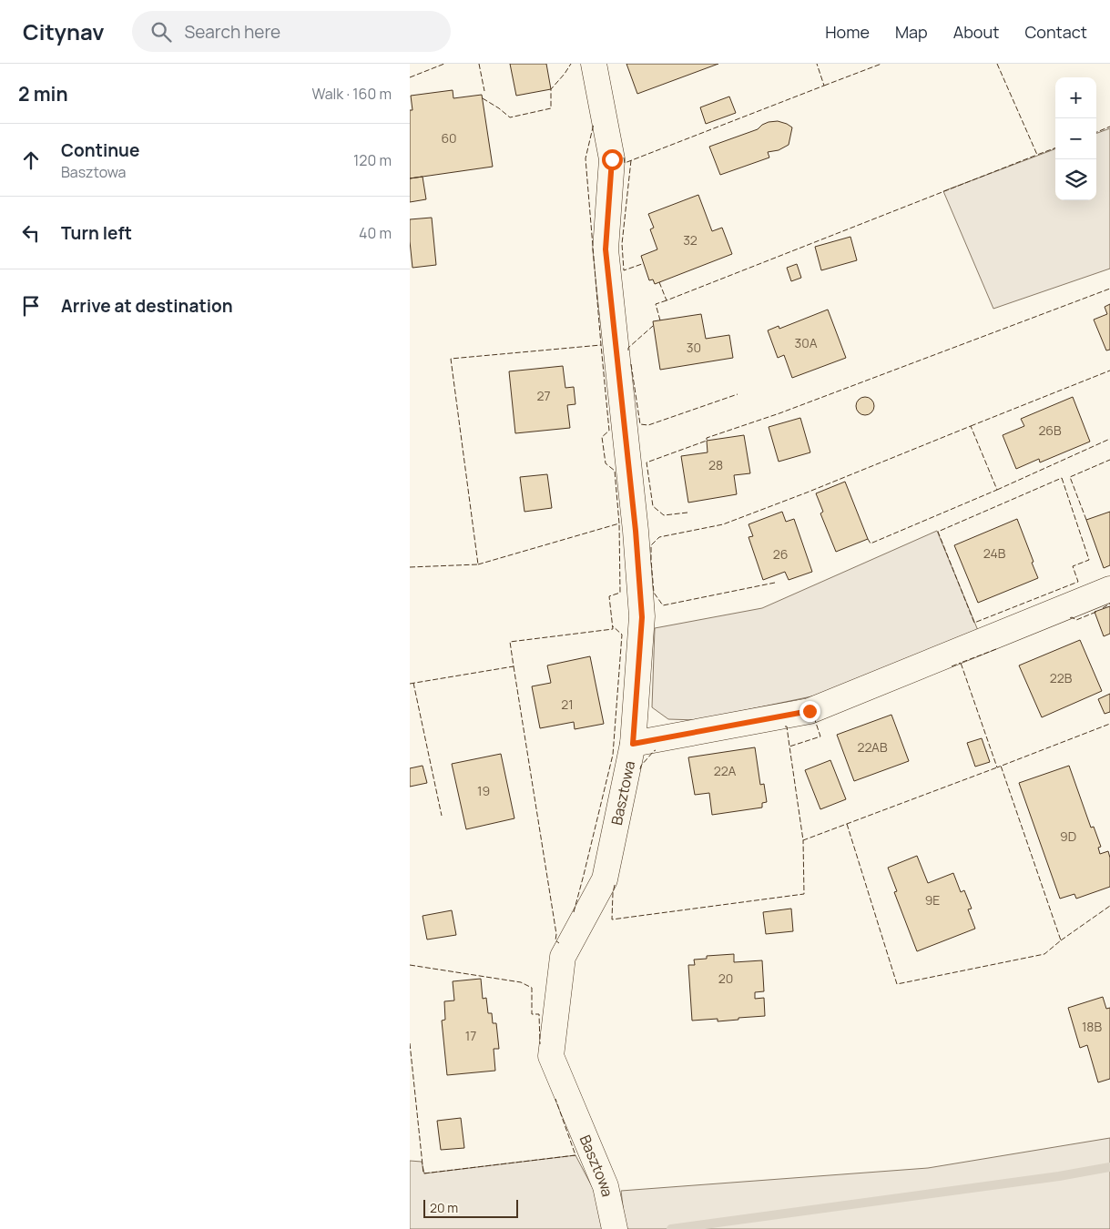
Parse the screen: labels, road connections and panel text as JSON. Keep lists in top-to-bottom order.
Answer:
{
  "streets": {
    "street": ["Basztowa"]
  },
  "house_numbers": [
    "60",
    "32",
    "30A",
    "30",
    "27",
    "26B",
    "28",
    "24B",
    "26",
    "22B",
    "21",
    "22AB",
    "22A",
    "19",
    "9D",
    "9E",
    "20",
    "18B",
    "17"
  ],
  "scale_bar": "20 m",
  "page": {
    "header": "Citynav",
    "search": "Search here",
    "nav": [
      "Home",
      "Map",
      "About",
      "Contact"
    ],
    "heading": ["2 min", "Walk · 160 m"],
    "map_buttons": ["+", "−"],
    "list": [
      ["Continue", "Basztowa", "120 m"],
      ["Turn left", "40 m"],
      "Arrive at destination"
    ],
    "scale": "20 m"
  }
}
